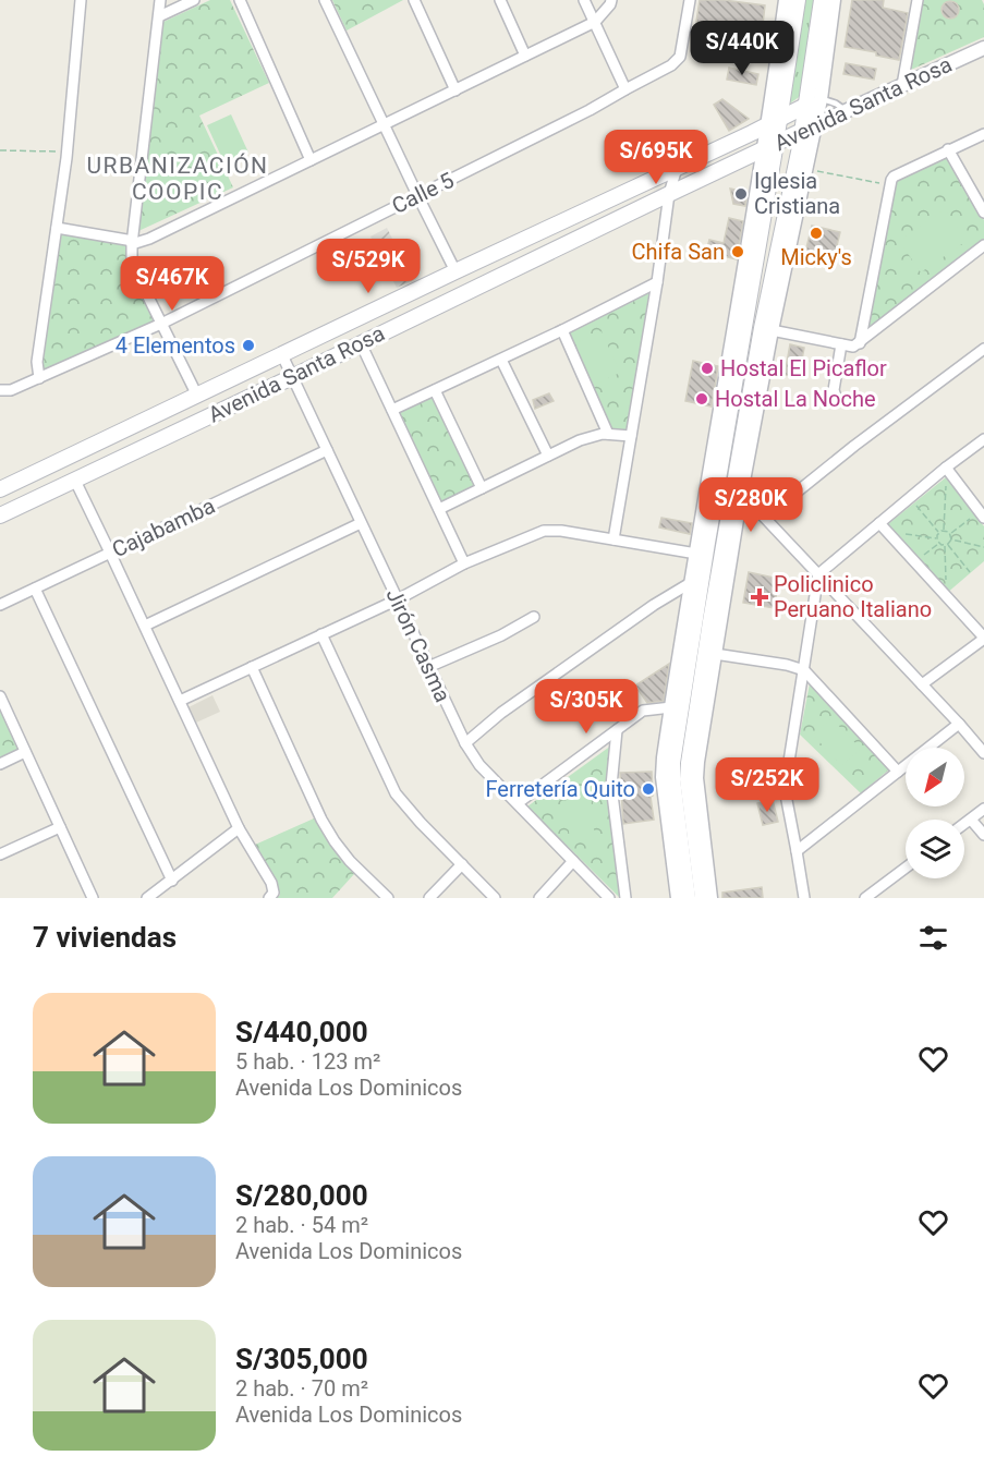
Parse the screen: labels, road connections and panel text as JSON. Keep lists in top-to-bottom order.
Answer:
{
  "streets": {
    "main road": ["Avenida Santa Rosa"],
    "street": ["Calle 5", "Cajabamba", "Jirón Casma"]
  },
  "crossings": [
    ["Avenida Santa Rosa", "Jirón Casma"],
    ["Cajabamba", "Jirón Casma"]
  ],
  "districts": ["URBANIZACIÓN COOPIC"],
  "places": {
    "other": [
      "Iglesia Cristiana",
      "Micky's",
      "Chifa San",
      "4 Elementos",
      "Hostal El Picaflor",
      "Hostal La Noche",
      "Ferretería Quito"
    ],
    "health": ["Policlinico Peruano Italiano"]
  },
  "north": "bottom left",
  "page": {
    "price": [
      "S/440K",
      "S/695K",
      "S/529K",
      "S/467K",
      "S/280K",
      "S/305K",
      "S/252K"
    ],
    "heading": "7 viviendas",
    "list": [
      {
        "name": "S/440,000",
        "note": "5 hab. · 123 m² · Avenida Los Dominicos"
      },
      {
        "name": "S/280,000",
        "note": "2 hab. · 54 m² · Avenida Los Dominicos"
      },
      {
        "name": "S/305,000",
        "note": "2 hab. · 70 m² · Avenida Los Dominicos"
      }
    ]
  }
}
